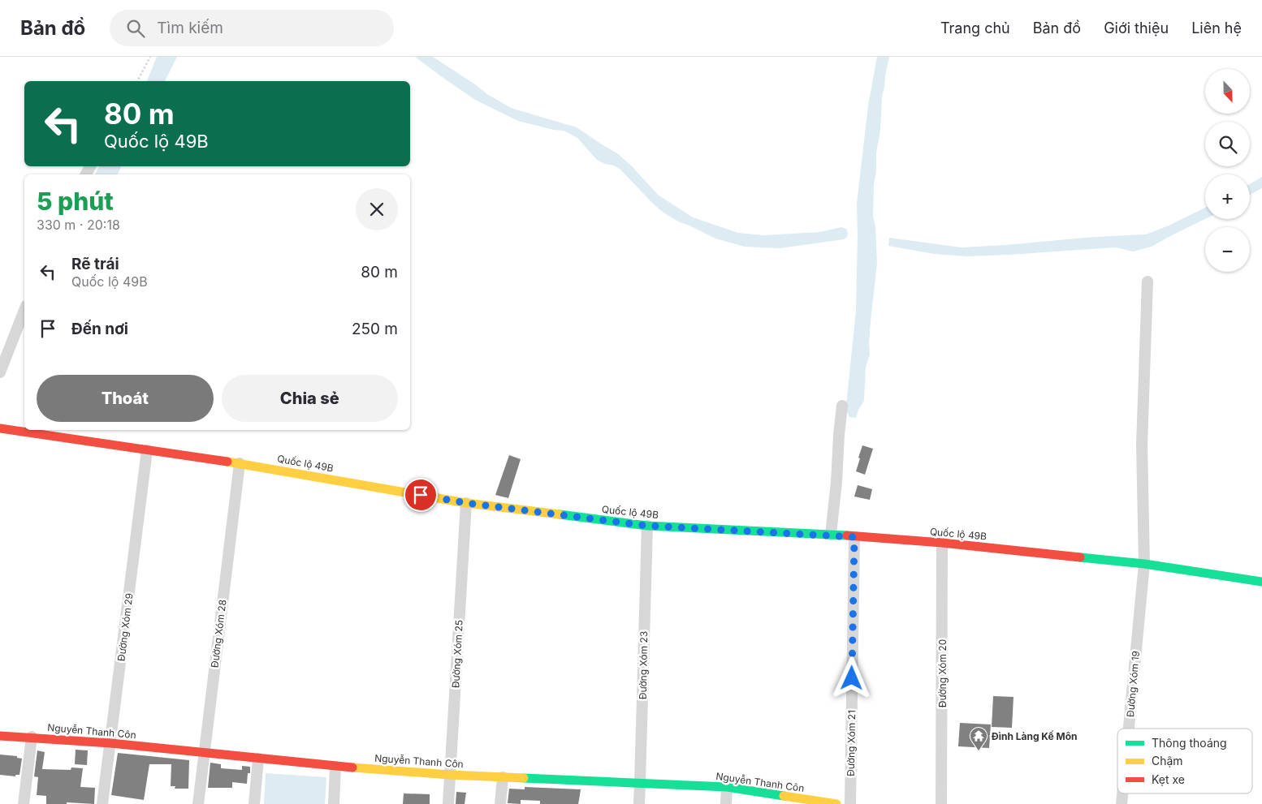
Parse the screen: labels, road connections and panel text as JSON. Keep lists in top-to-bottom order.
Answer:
{
  "streets": {
    "main road": ["Quốc lộ 49B", "Nguyễn Thanh Côn"],
    "street": [
      "Đường Xóm 29",
      "Đường Xóm 28",
      "Đường Xóm 25",
      "Đường Xóm 23",
      "Đường Xóm 20",
      "Đường Xóm 19",
      "Đường Xóm 21"
    ]
  },
  "crossings": [
    ["Quốc lộ 49B", "Đường Xóm 29"],
    ["Quốc lộ 49B", "Đường Xóm 28"],
    ["Quốc lộ 49B", "Đường Xóm 25"],
    ["Quốc lộ 49B", "Đường Xóm 23"],
    ["Quốc lộ 49B", "Đường Xóm 20"],
    ["Quốc lộ 49B", "Đường Xóm 19"],
    ["Quốc lộ 49B", "Đường Xóm 21"],
    ["Đường Xóm 29", "Nguyễn Thanh Côn"],
    ["Đường Xóm 28", "Nguyễn Thanh Côn"],
    ["Đường Xóm 25", "Nguyễn Thanh Côn"],
    ["Đường Xóm 23", "Nguyễn Thanh Côn"]
  ],
  "places": {
    "temple": ["Đình Làng Kế Môn"]
  },
  "legend": ["Thông thoáng", "Chậm", "Kẹt xe"],
  "north": "bottom",
  "page": {
    "header": "Bản đồ",
    "search": "Tìm kiếm",
    "nav": [
      "Trang chủ",
      "Bản đồ",
      "Giới thiệu",
      "Liên hệ"
    ],
    "map_buttons": ["+", "−"],
    "turn": ["80 m", "Quốc lộ 49B"],
    "heading": ["5 phút", "330 m · 20:18"],
    "list": [
      {
        "name": "Rẽ trái",
        "note": "Quốc lộ 49B",
        "value": "80 m"
      },
      {
        "name": "Đến nơi",
        "value": "250 m"
      }
    ],
    "buttons": ["Thoát", "Chia sẻ"]
  }
}
